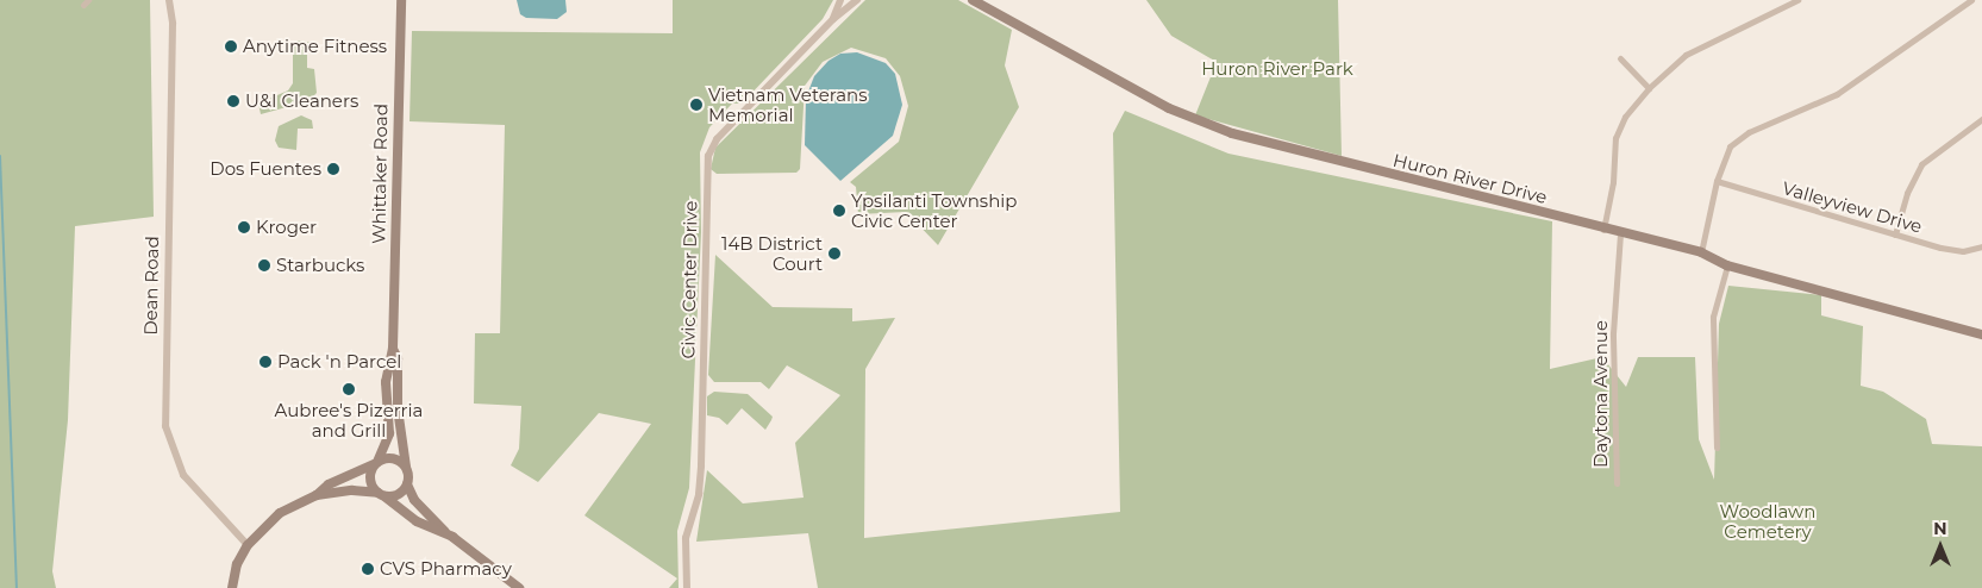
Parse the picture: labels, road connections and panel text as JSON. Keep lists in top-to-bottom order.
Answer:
{
  "streets": {
    "main road": ["Whittaker Road", "Huron River Drive"],
    "street": [
      "Valleyview Drive",
      "Civic Center Drive",
      "Dean Road",
      "Daytona Avenue"
    ]
  },
  "crossings": [
    ["Huron River Drive", "Daytona Avenue"]
  ],
  "parks": ["Huron River Park", "Woodlawn Cemetery"],
  "places": [
    "Anytime Fitness",
    "U&I Cleaners",
    "Vietnam Veterans Memorial",
    "Dos Fuentes",
    "Ypsilanti Township Civic Center",
    "Kroger",
    "14B District Court",
    "Starbucks",
    "Pack 'n Parcel",
    "Aubree's Pizerria and Grill",
    "CVS Pharmacy"
  ],
  "north": "top"
}
